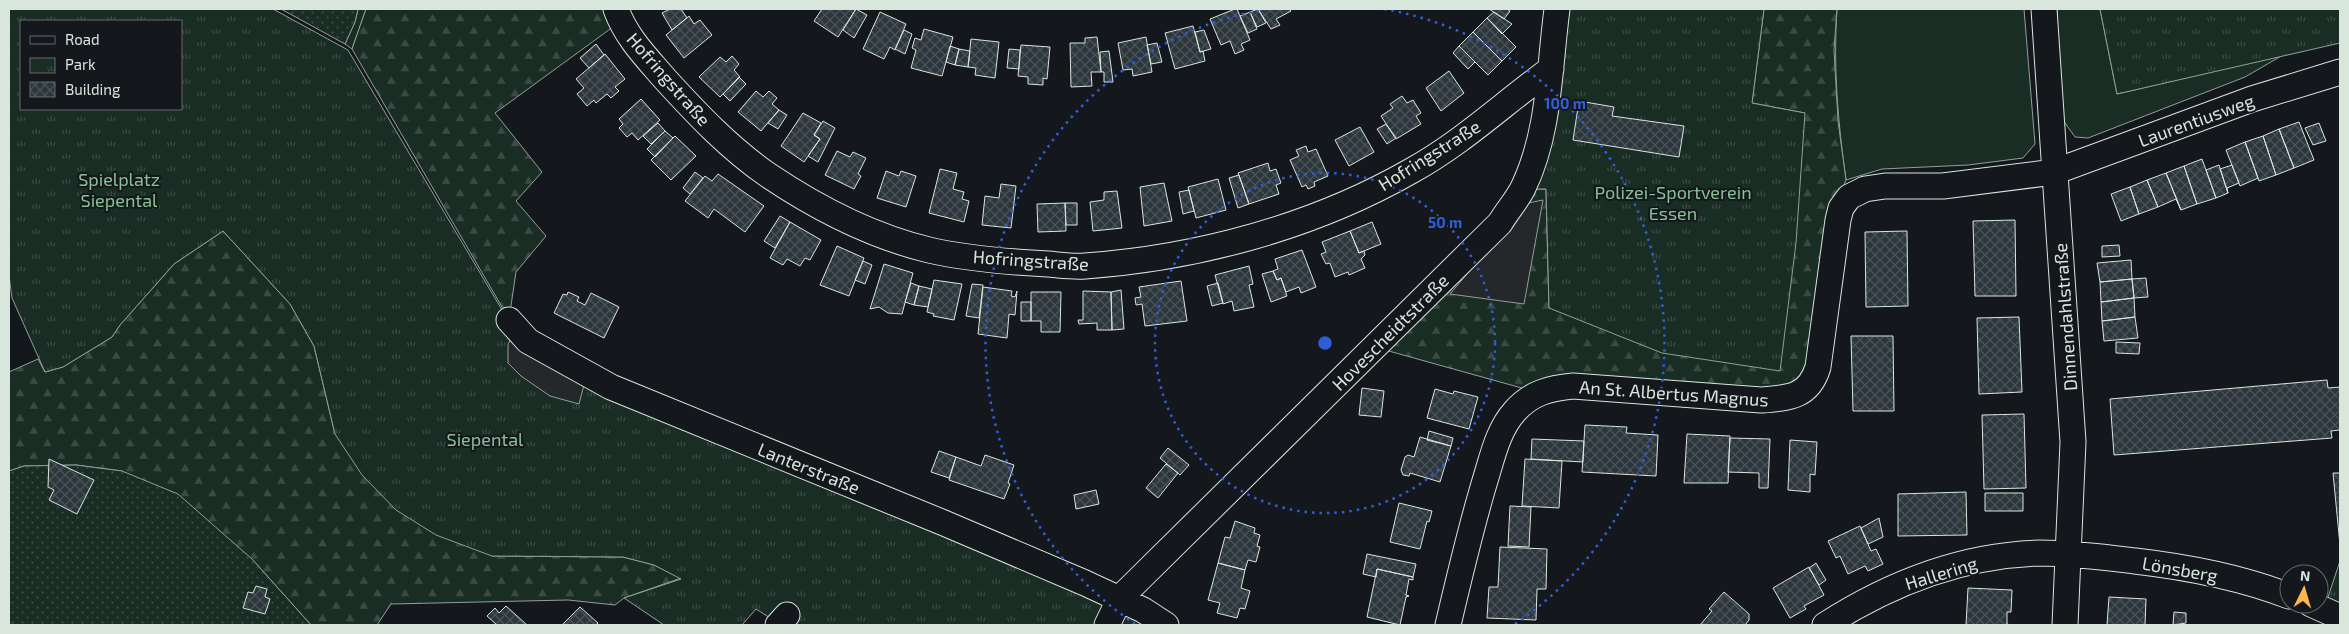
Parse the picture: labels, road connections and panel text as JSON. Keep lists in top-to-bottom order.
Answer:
{
  "streets": {
    "street": [
      "Hofringstraße",
      "Laurentiusweg",
      "Dinnendahlstraße",
      "Hovescheidtstraße",
      "An St. Albertus Magnus",
      "Lanterstraße",
      "Lönsberg",
      "Hallering"
    ]
  },
  "crossings": [
    ["Hofringstraße", "Hovescheidtstraße"],
    ["Laurentiusweg", "Dinnendahlstraße"],
    ["Laurentiusweg", "An St. Albertus Magnus"],
    ["Dinnendahlstraße", "An St. Albertus Magnus"],
    ["Dinnendahlstraße", "Lönsberg"],
    ["Dinnendahlstraße", "Hallering"],
    ["Hovescheidtstraße", "Lanterstraße"],
    ["Lönsberg", "Hallering"]
  ],
  "parks": ["Spielplatz Siepental", "Polizei-Sportverein Essen", "Siepental"],
  "legend": ["Road", "Park", "Building"],
  "north": "top",
  "rings": ["100 m", "50 m"]
}
